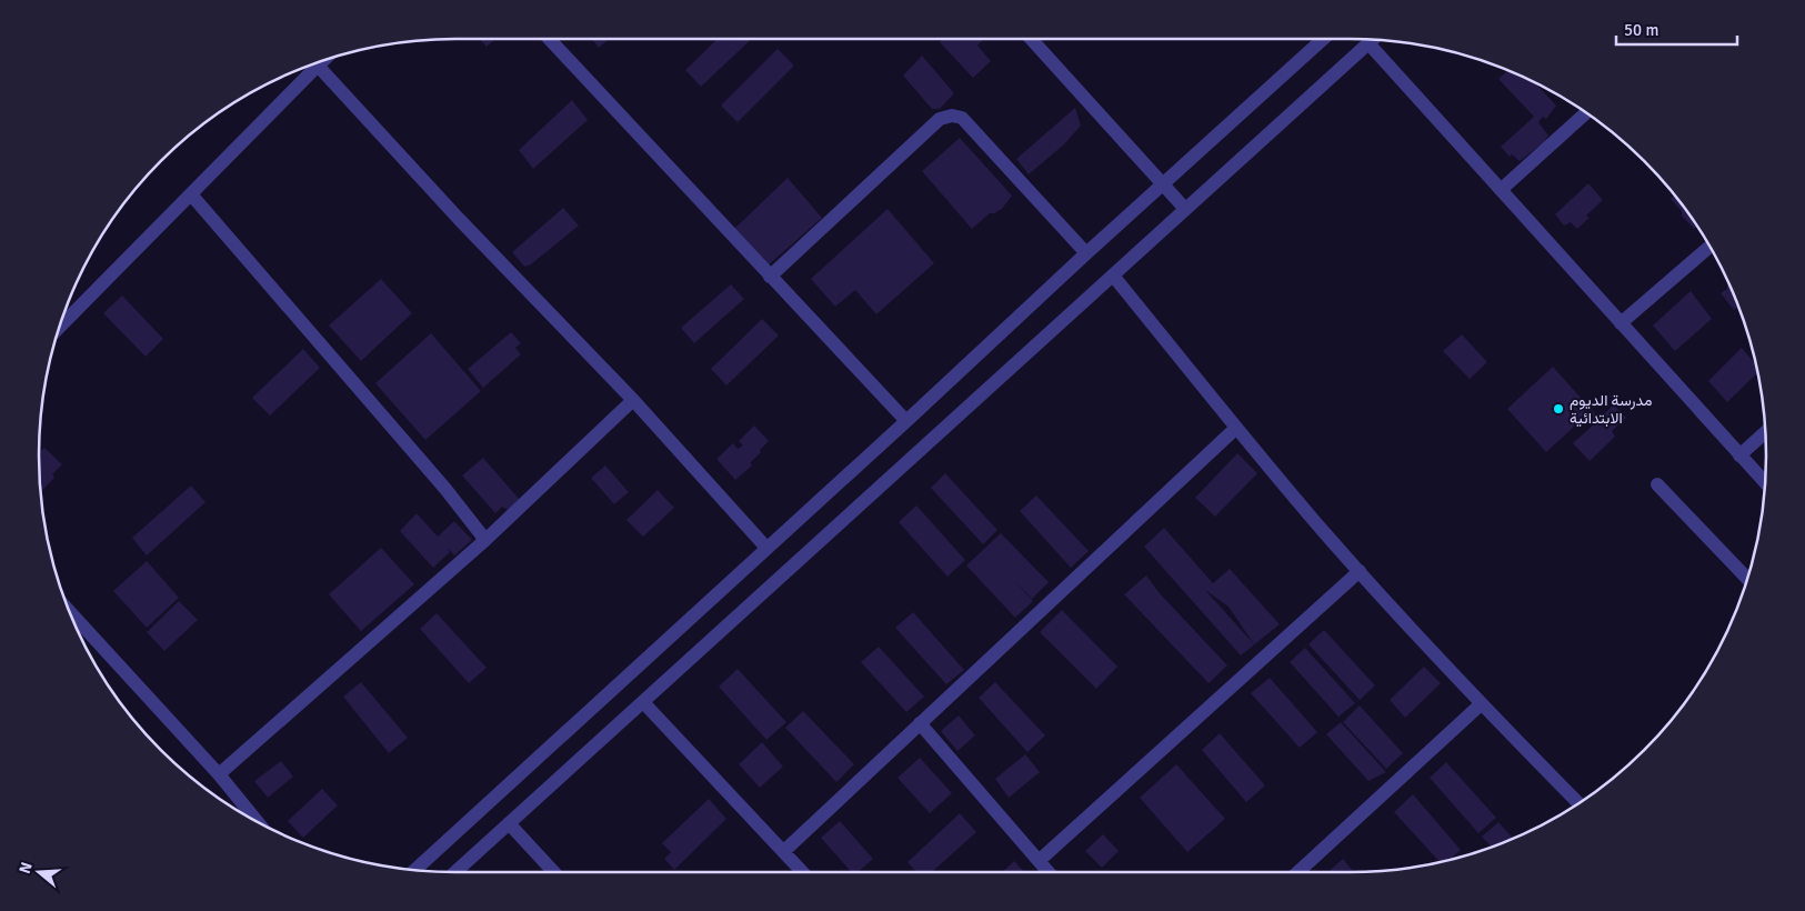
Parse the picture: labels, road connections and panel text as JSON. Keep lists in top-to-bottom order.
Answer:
{
  "places": ["مدرسة الديوم الابتدائية"],
  "scale_bar": "50 m",
  "north": "left"
}
